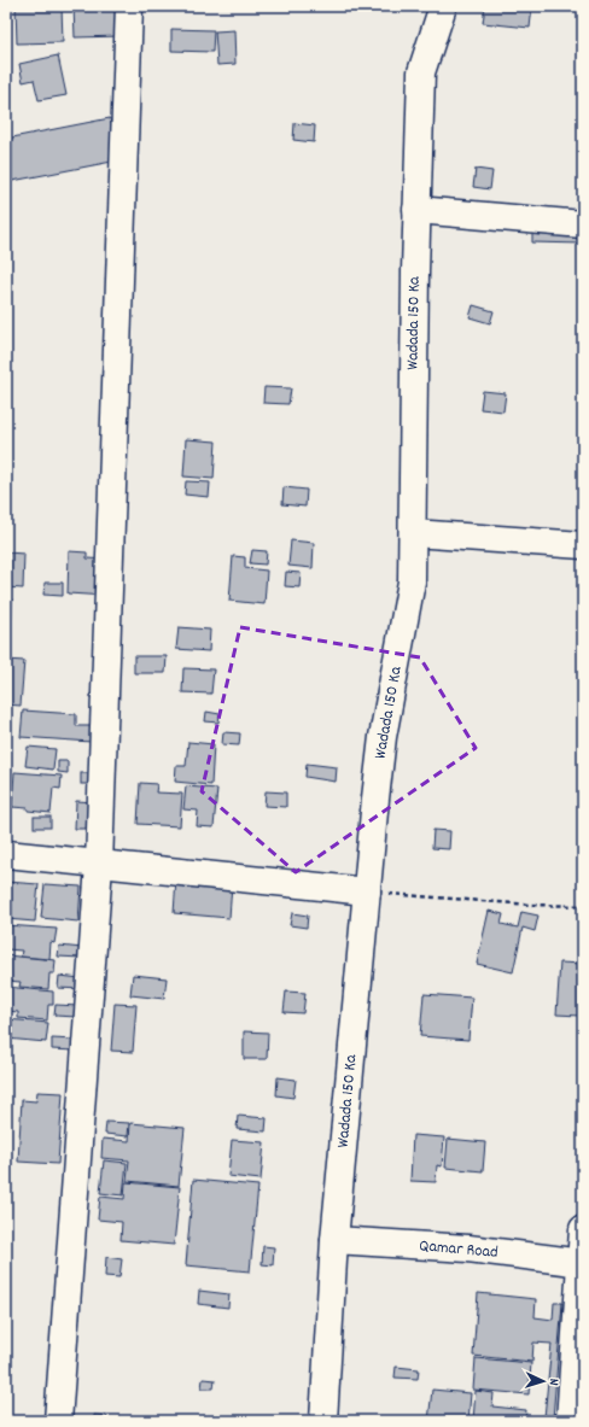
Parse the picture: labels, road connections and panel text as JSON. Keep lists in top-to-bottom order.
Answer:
{
  "streets": {
    "street": ["Wadada 150 Ka", "Qamar Road"]
  },
  "crossings": [
    ["Wadada 150 Ka", "Qamar Road"]
  ],
  "north": "right"
}
